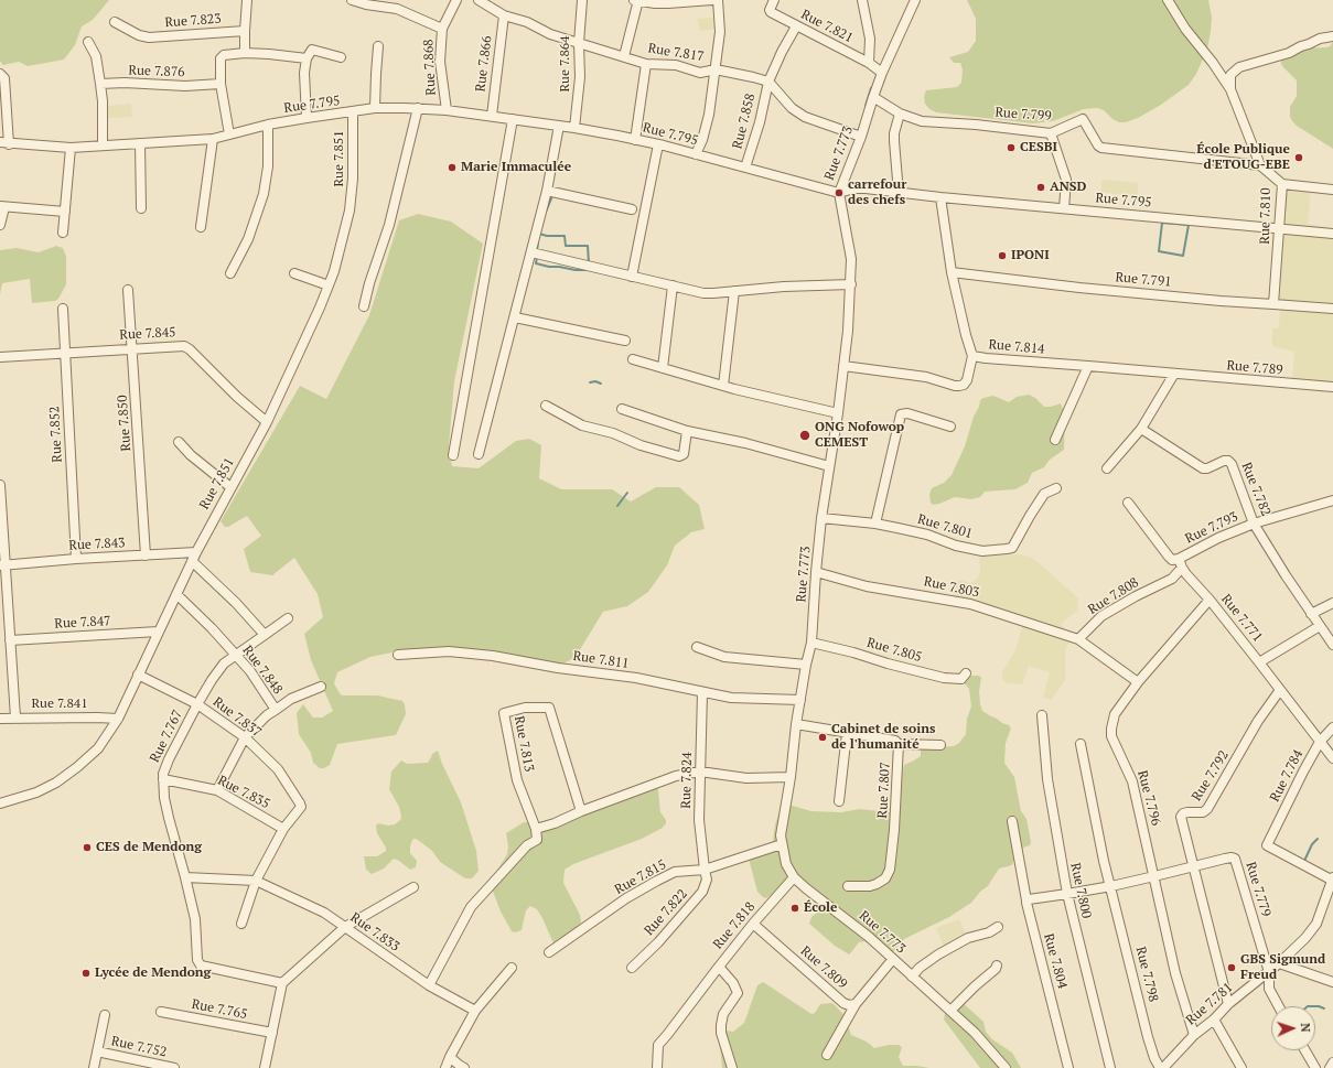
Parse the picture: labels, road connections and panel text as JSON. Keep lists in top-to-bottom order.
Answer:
{
  "streets": {
    "street": [
      "Rue 7.823",
      "Rue 7.821",
      "Rue 7.817",
      "Rue 7.866",
      "Rue 7.864",
      "Rue 7.868",
      "Rue 7.876",
      "Rue 7.795",
      "Rue 7.799",
      "Rue 7.858",
      "Rue 7.773",
      "Rue 7.851",
      "Rue 7.810",
      "Rue 7.791",
      "Rue 7.845",
      "Rue 7.814",
      "Rue 7.789",
      "Rue 7.850",
      "Rue 7.852",
      "Rue 7.782",
      "Rue 7.801",
      "Rue 7.793",
      "Rue 7.843",
      "Rue 7.803",
      "Rue 7.808",
      "Rue 7.771",
      "Rue 7.847",
      "Rue 7.805",
      "Rue 7.811",
      "Rue 7.848",
      "Rue 7.841",
      "Rue 7.837",
      "Rue 7.767",
      "Rue 7.813",
      "Rue 7.792",
      "Rue 7.784",
      "Rue 7.824",
      "Rue 7.807",
      "Rue 7.835",
      "Rue 7.796",
      "Rue 7.815",
      "Rue 7.779",
      "Rue 7.800",
      "Rue 7.822",
      "Rue 7.818",
      "Rue 7.833",
      "Rue 7.804",
      "Rue 7.809",
      "Rue 7.798",
      "Rue 7.781",
      "Rue 7.765",
      "Rue 7.752"
    ]
  },
  "crossings": [
    ["Rue 7.821", "Rue 7.858"],
    ["Rue 7.821", "Rue 7.773"],
    ["Rue 7.817", "Rue 7.866"],
    ["Rue 7.817", "Rue 7.864"],
    ["Rue 7.817", "Rue 7.858"],
    ["Rue 7.866", "Rue 7.795"],
    ["Rue 7.864", "Rue 7.795"],
    ["Rue 7.868", "Rue 7.795"],
    ["Rue 7.795", "Rue 7.858"],
    ["Rue 7.795", "Rue 7.773"],
    ["Rue 7.795", "Rue 7.851"],
    ["Rue 7.795", "Rue 7.810"],
    ["Rue 7.795", "Rue 7.814"],
    ["Rue 7.799", "Rue 7.773"],
    ["Rue 7.799", "Rue 7.810"],
    ["Rue 7.773", "Rue 7.801"],
    ["Rue 7.773", "Rue 7.803"],
    ["Rue 7.773", "Rue 7.805"],
    ["Rue 7.773", "Rue 7.811"],
    ["Rue 7.773", "Rue 7.807"],
    ["Rue 7.773", "Rue 7.815"],
    ["Rue 7.773", "Rue 7.818"],
    ["Rue 7.773", "Rue 7.809"],
    ["Rue 7.851", "Rue 7.845"],
    ["Rue 7.851", "Rue 7.843"],
    ["Rue 7.851", "Rue 7.847"],
    ["Rue 7.851", "Rue 7.848"],
    ["Rue 7.851", "Rue 7.841"],
    ["Rue 7.851", "Rue 7.837"],
    ["Rue 7.810", "Rue 7.791"],
    ["Rue 7.791", "Rue 7.814"],
    ["Rue 7.845", "Rue 7.850"],
    ["Rue 7.845", "Rue 7.852"],
    ["Rue 7.814", "Rue 7.789"],
    ["Rue 7.850", "Rue 7.843"],
    ["Rue 7.852", "Rue 7.843"],
    ["Rue 7.782", "Rue 7.793"],
    ["Rue 7.793", "Rue 7.771"],
    ["Rue 7.803", "Rue 7.808"],
    ["Rue 7.808", "Rue 7.771"],
    ["Rue 7.771", "Rue 7.792"],
    ["Rue 7.771", "Rue 7.784"],
    ["Rue 7.771", "Rue 7.796"],
    ["Rue 7.811", "Rue 7.824"],
    ["Rue 7.848", "Rue 7.837"],
    ["Rue 7.848", "Rue 7.767"],
    ["Rue 7.848", "Rue 7.835"],
    ["Rue 7.837", "Rue 7.767"],
    ["Rue 7.837", "Rue 7.835"],
    ["Rue 7.767", "Rue 7.835"],
    ["Rue 7.767", "Rue 7.833"],
    ["Rue 7.792", "Rue 7.779"],
    ["Rue 7.784", "Rue 7.781"],
    ["Rue 7.824", "Rue 7.815"],
    ["Rue 7.824", "Rue 7.822"],
    ["Rue 7.796", "Rue 7.779"],
    ["Rue 7.796", "Rue 7.781"],
    ["Rue 7.815", "Rue 7.822"],
    ["Rue 7.779", "Rue 7.800"],
    ["Rue 7.779", "Rue 7.798"],
    ["Rue 7.779", "Rue 7.781"],
    ["Rue 7.818", "Rue 7.809"]
  ],
  "places": [
    "CESBI",
    "École Publique d'ETOUG-EBE",
    "Marie Immaculée",
    "ANSD",
    "carrefour des chefs",
    "IPONI",
    "ONG Nofowop CEMEST",
    "Cabinet de soins de l'humanité",
    "CES de Mendong",
    "École",
    "GBS Sigmund Freud",
    "Lycée de Mendong"
  ],
  "north": "right"
}
